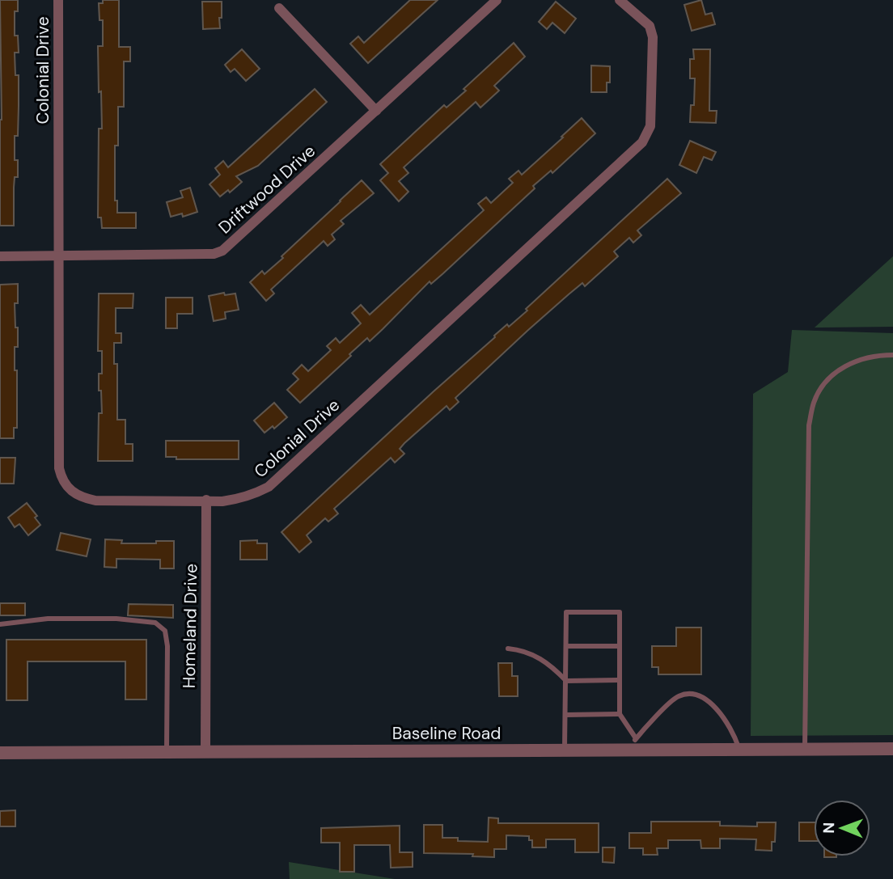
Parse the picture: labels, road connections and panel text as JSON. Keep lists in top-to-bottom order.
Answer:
{
  "streets": {
    "street": [
      "Colonial Drive",
      "Driftwood Drive",
      "Homeland Drive",
      "Baseline Road"
    ]
  },
  "crossings": [
    ["Colonial Drive", "Driftwood Drive"],
    ["Colonial Drive", "Homeland Drive"],
    ["Homeland Drive", "Baseline Road"]
  ],
  "north": "left"
}
